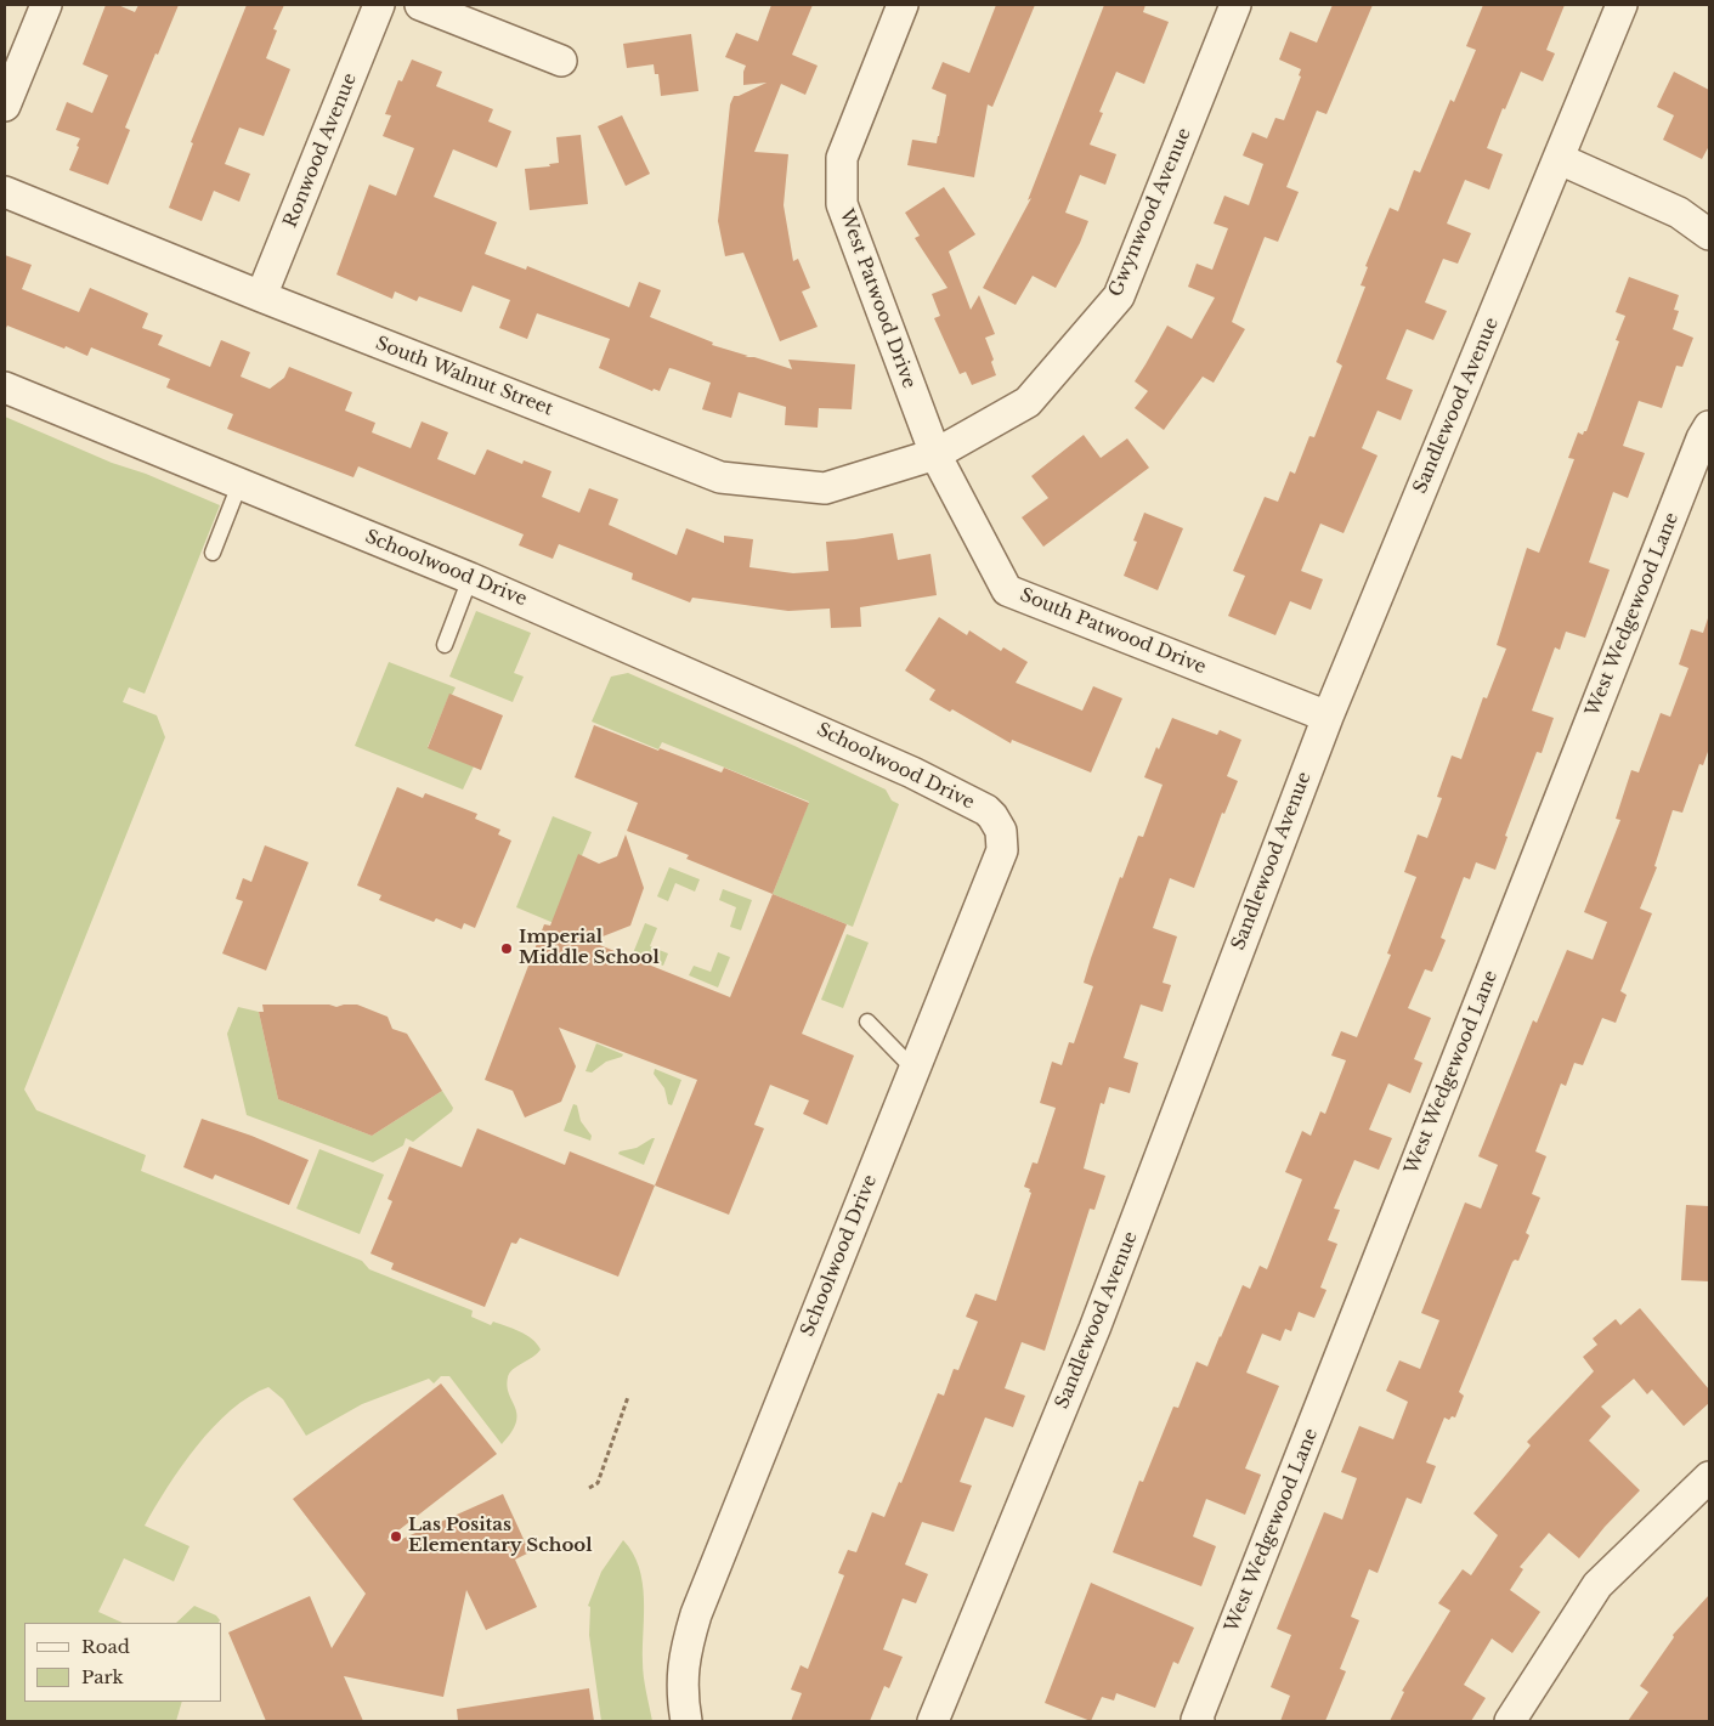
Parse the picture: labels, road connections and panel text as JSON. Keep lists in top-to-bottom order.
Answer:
{
  "streets": {
    "street": [
      "Ronwood Avenue",
      "Gwynwood Avenue",
      "West Patwood Drive",
      "South Walnut Street",
      "Sandlewood Avenue",
      "Schoolwood Drive",
      "West Wedgewood Lane",
      "South Patwood Drive"
    ]
  },
  "crossings": [
    ["Ronwood Avenue", "South Walnut Street"],
    ["Gwynwood Avenue", "West Patwood Drive"],
    ["Gwynwood Avenue", "South Walnut Street"],
    ["Gwynwood Avenue", "South Patwood Drive"],
    ["West Patwood Drive", "South Walnut Street"],
    ["West Patwood Drive", "South Patwood Drive"],
    ["South Walnut Street", "South Patwood Drive"],
    ["Sandlewood Avenue", "South Patwood Drive"]
  ],
  "places": ["Imperial Middle School", "Las Positas Elementary School"],
  "legend": ["Road", "Park"]
}
